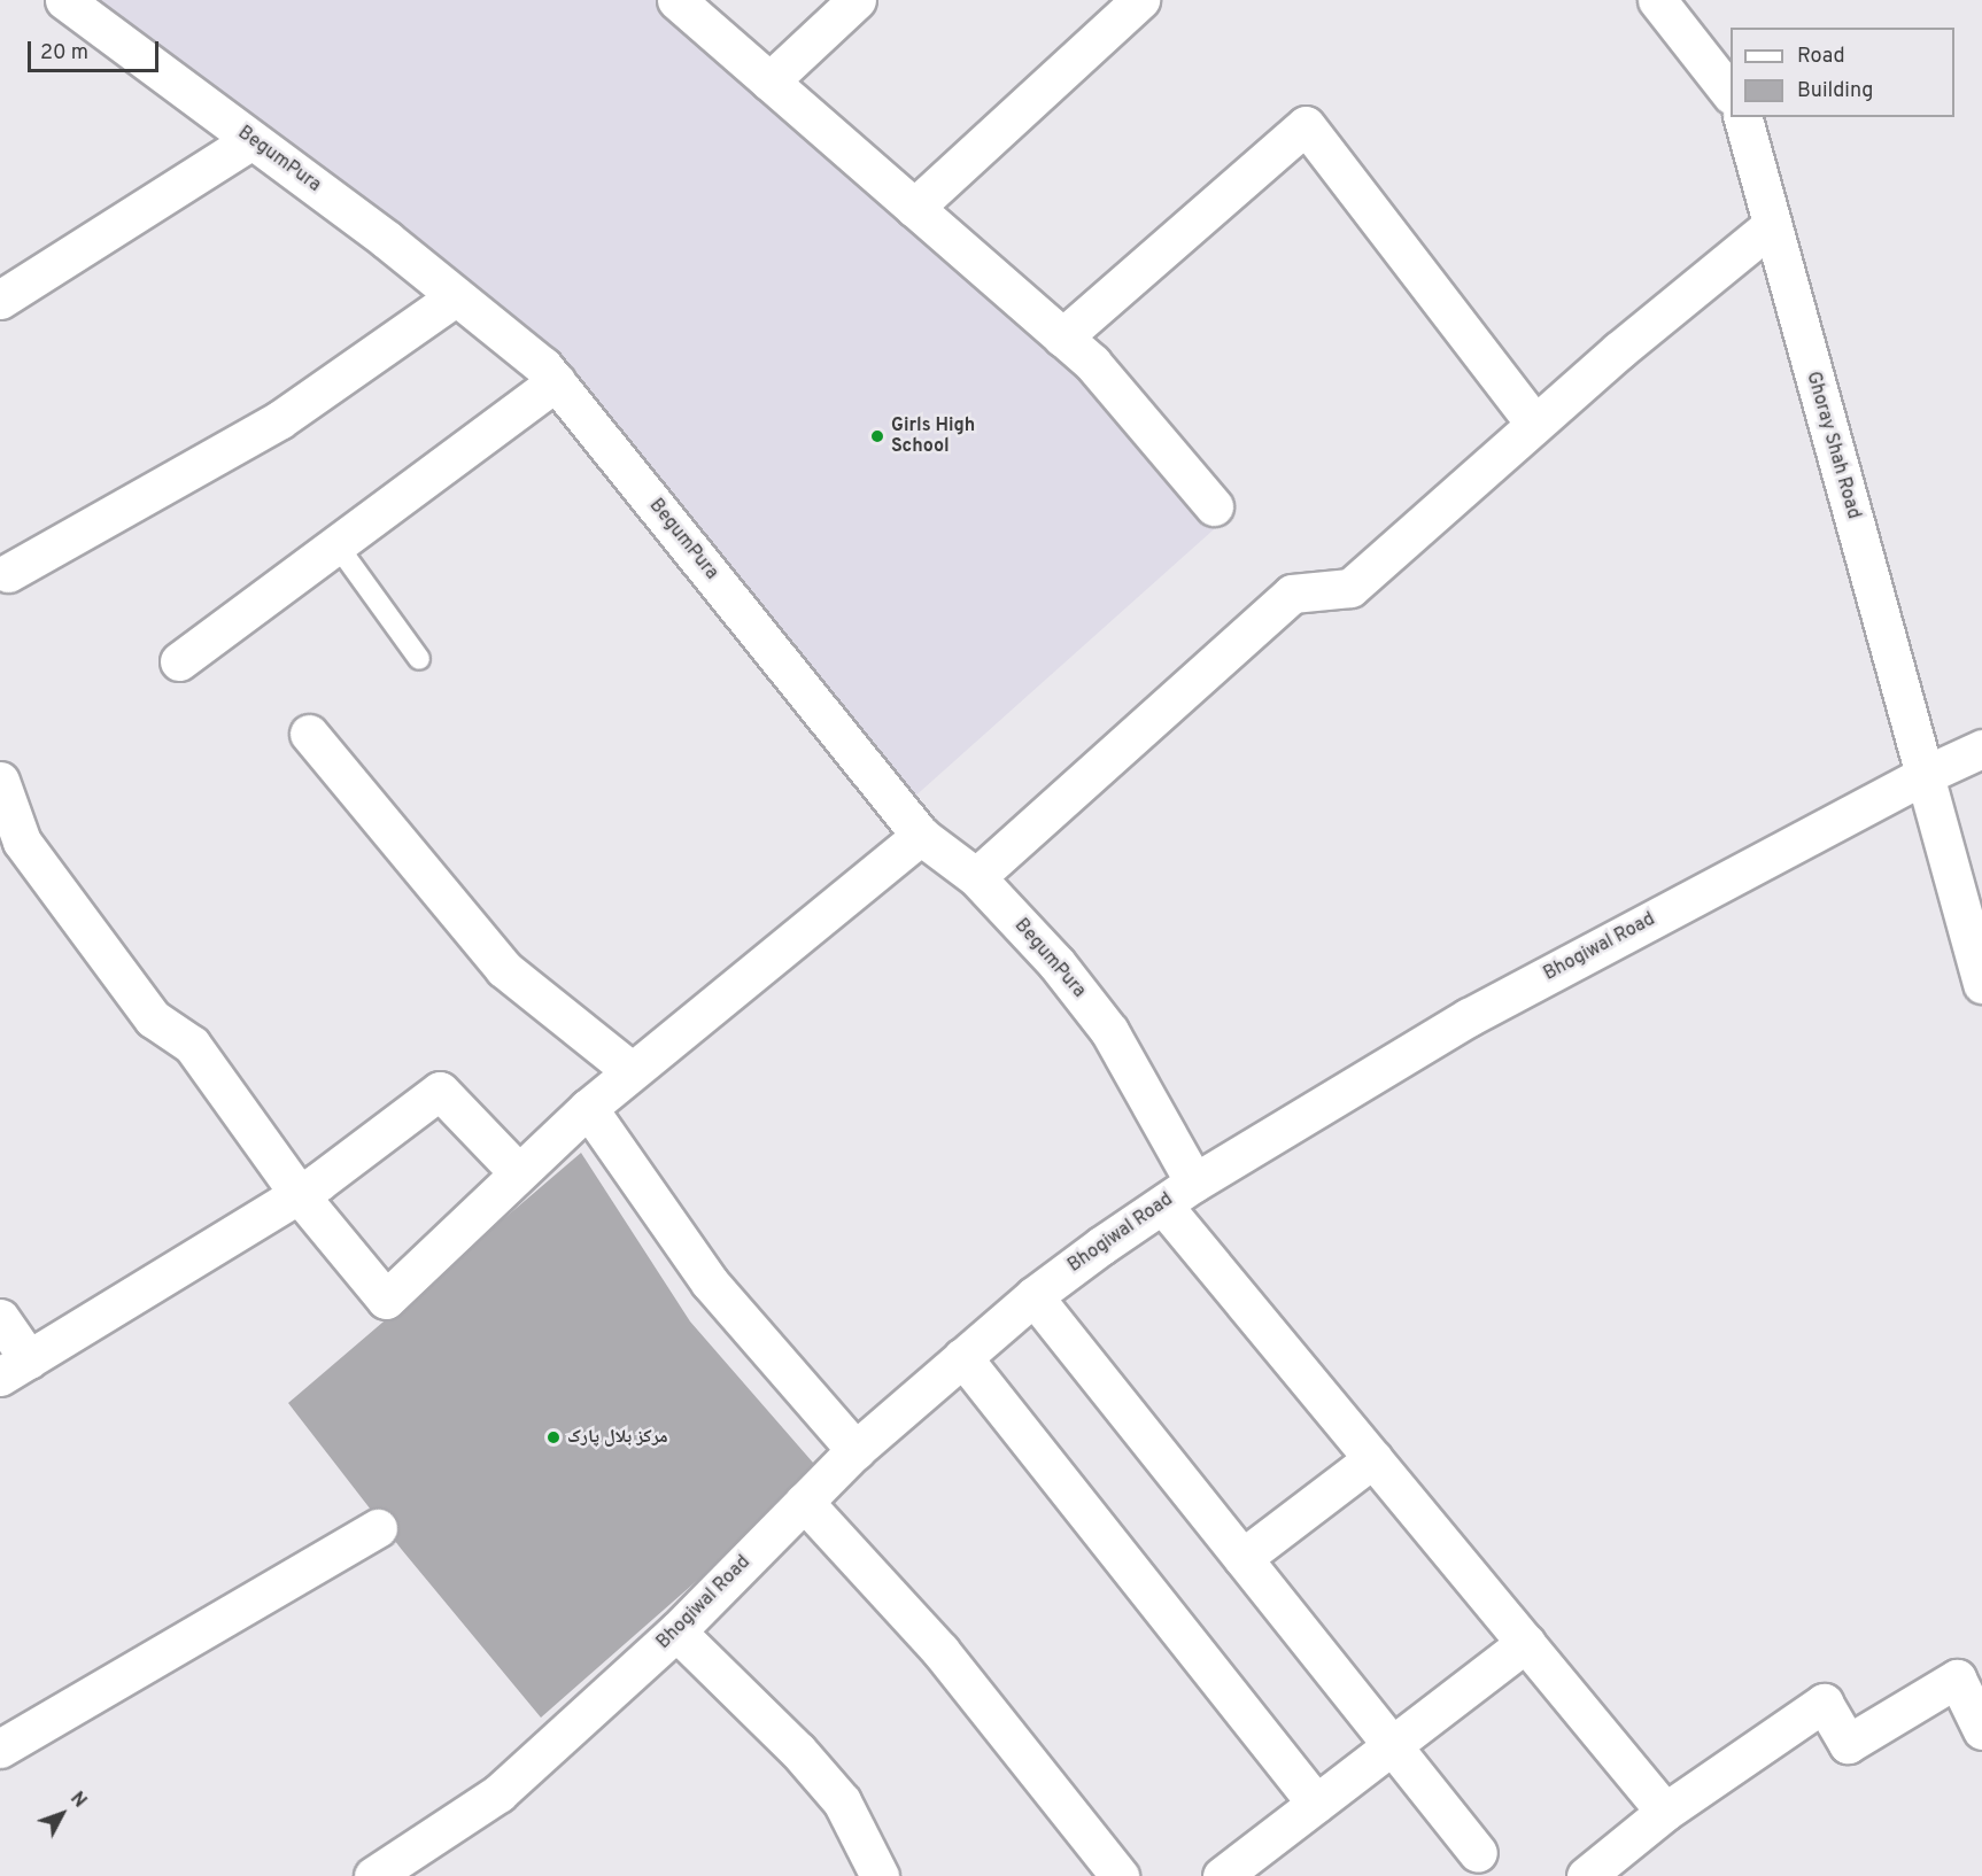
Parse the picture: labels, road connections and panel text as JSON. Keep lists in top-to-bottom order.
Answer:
{
  "streets": {
    "street": ["BegumPura", "Ghoray Shah Road", "Bhogiwal Road"]
  },
  "crossings": [
    ["BegumPura", "Bhogiwal Road"],
    ["Ghoray Shah Road", "Bhogiwal Road"]
  ],
  "places": ["Girls High School", "مرکز بلال پارک"],
  "legend": ["Road", "Building"],
  "scale_bar": "20 m",
  "north": "top right"
}
